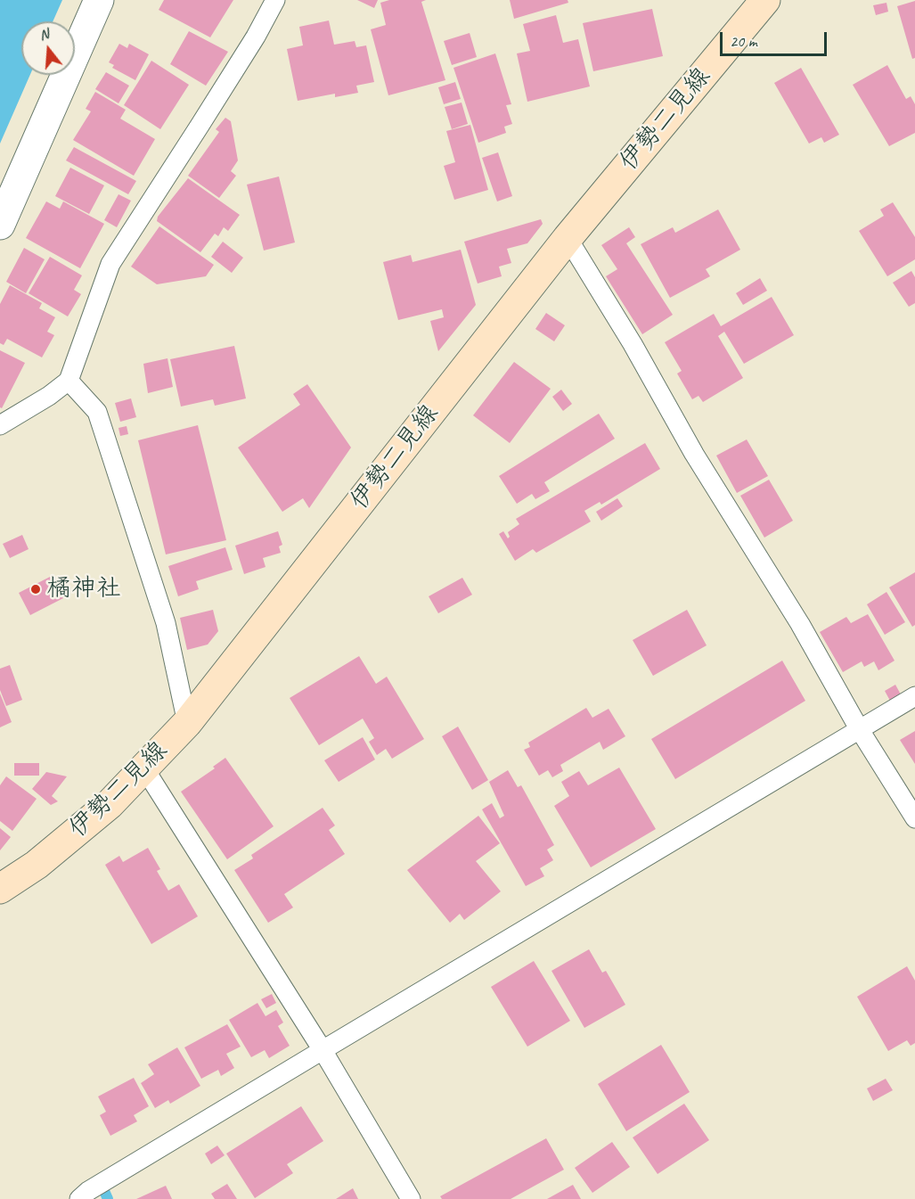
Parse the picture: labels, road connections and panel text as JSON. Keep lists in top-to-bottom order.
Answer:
{
  "streets": {
    "main road": ["伊勢二見線"]
  },
  "places": ["橘神社"],
  "scale_bar": "20 m",
  "north": "top"
}
